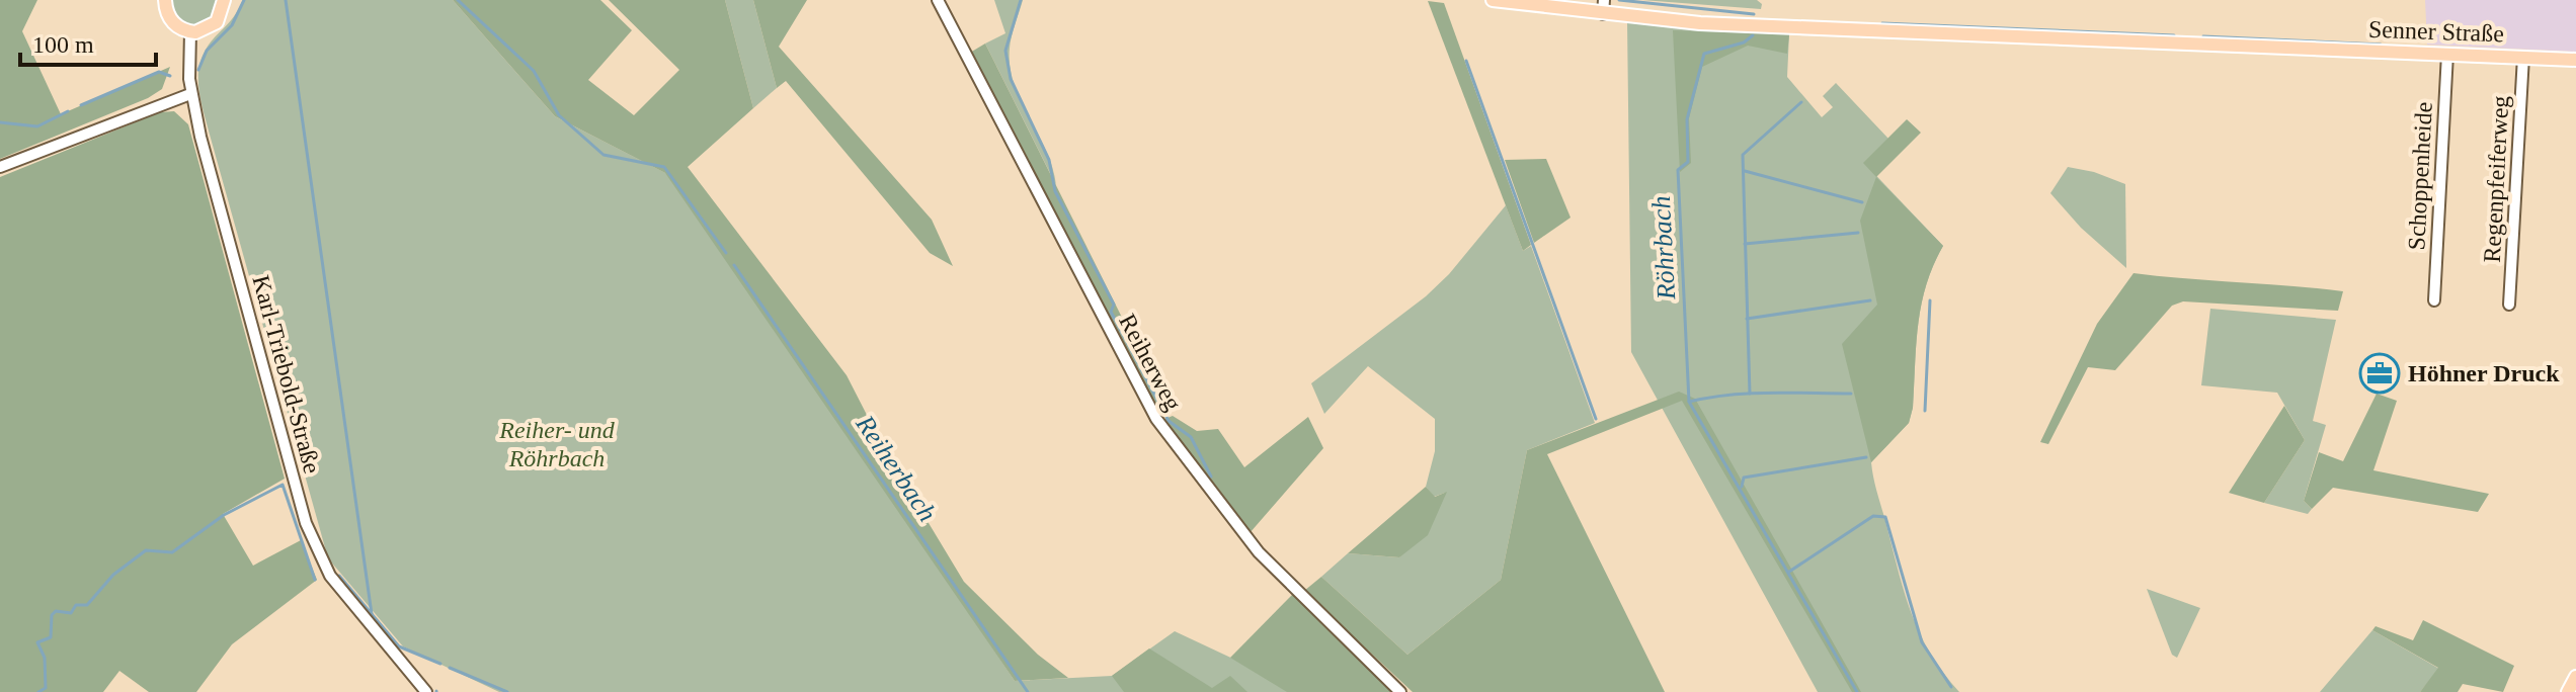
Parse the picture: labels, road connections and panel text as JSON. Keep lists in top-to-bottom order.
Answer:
{
  "streets": {
    "main road": ["Senner Straße"],
    "street": [
      "Schoppenheide",
      "Regenpfeiferweg",
      "Reiherweg",
      "Karl-Triebold-Straße"
    ]
  },
  "crossings": [
    ["Senner Straße", "Schoppenheide"],
    ["Senner Straße", "Regenpfeiferweg"]
  ],
  "water": ["Röhrbach", "Reiherbach"],
  "parks": ["Reiher- und Röhrbach"],
  "places": {
    "office": ["Höhner Druck"]
  },
  "scale_bar": "100 m"
}
